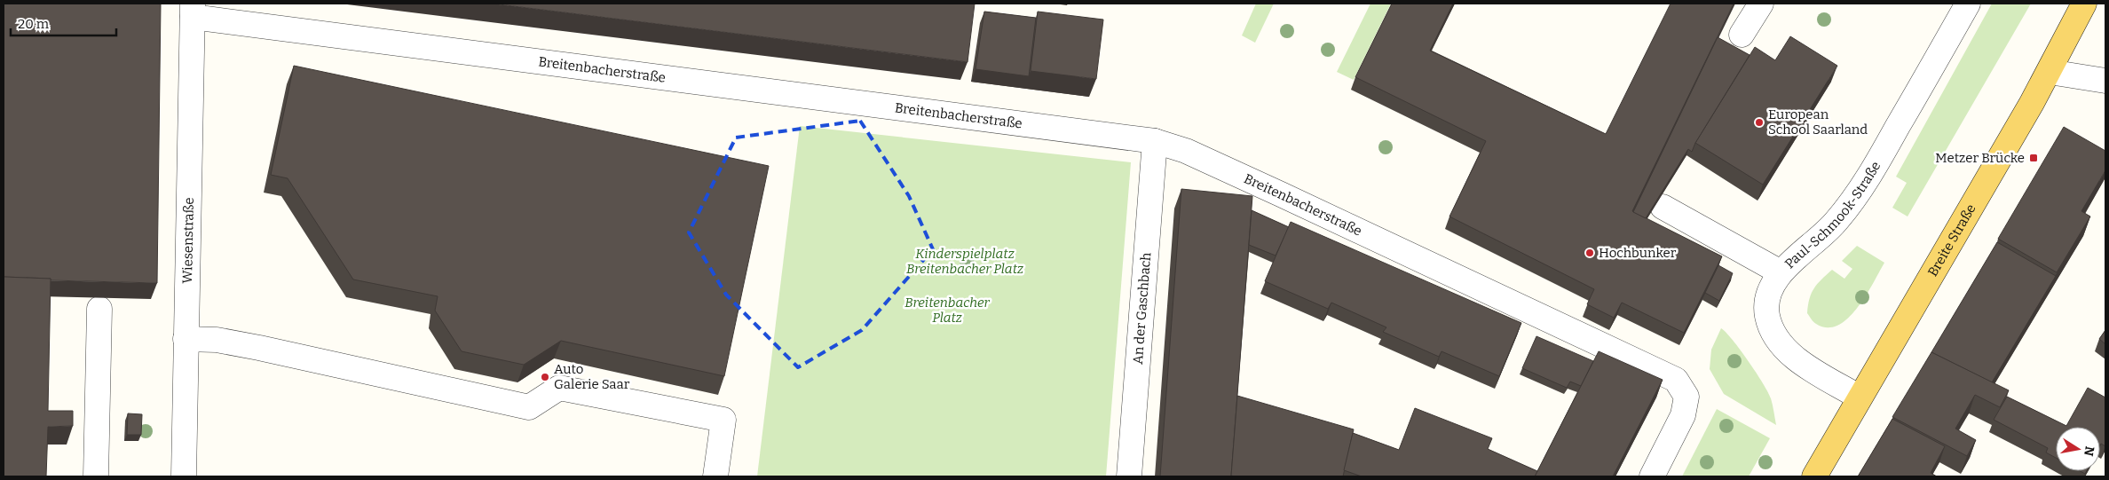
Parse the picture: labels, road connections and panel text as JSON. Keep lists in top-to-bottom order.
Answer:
{
  "streets": {
    "main road": ["Breite Straße"],
    "street": [
      "Breitenbacherstraße",
      "Paul-Schmook-Straße",
      "Wiesenstraße",
      "An der Gaschbach"
    ]
  },
  "crossings": [
    ["Breitenbacherstraße", "Wiesenstraße"],
    ["Breitenbacherstraße", "An der Gaschbach"],
    ["Paul-Schmook-Straße", "Breite Straße"]
  ],
  "parks": ["Kinderspielplatz Breitenbacher Platz", "Breitenbacher Platz"],
  "places": {
    "other": ["European School Saarland", "Hochbunker", "Auto Galerie Saar"],
    "transit": ["Metzer Brücke"]
  },
  "scale_bar": "20 m",
  "north": "right"
}
